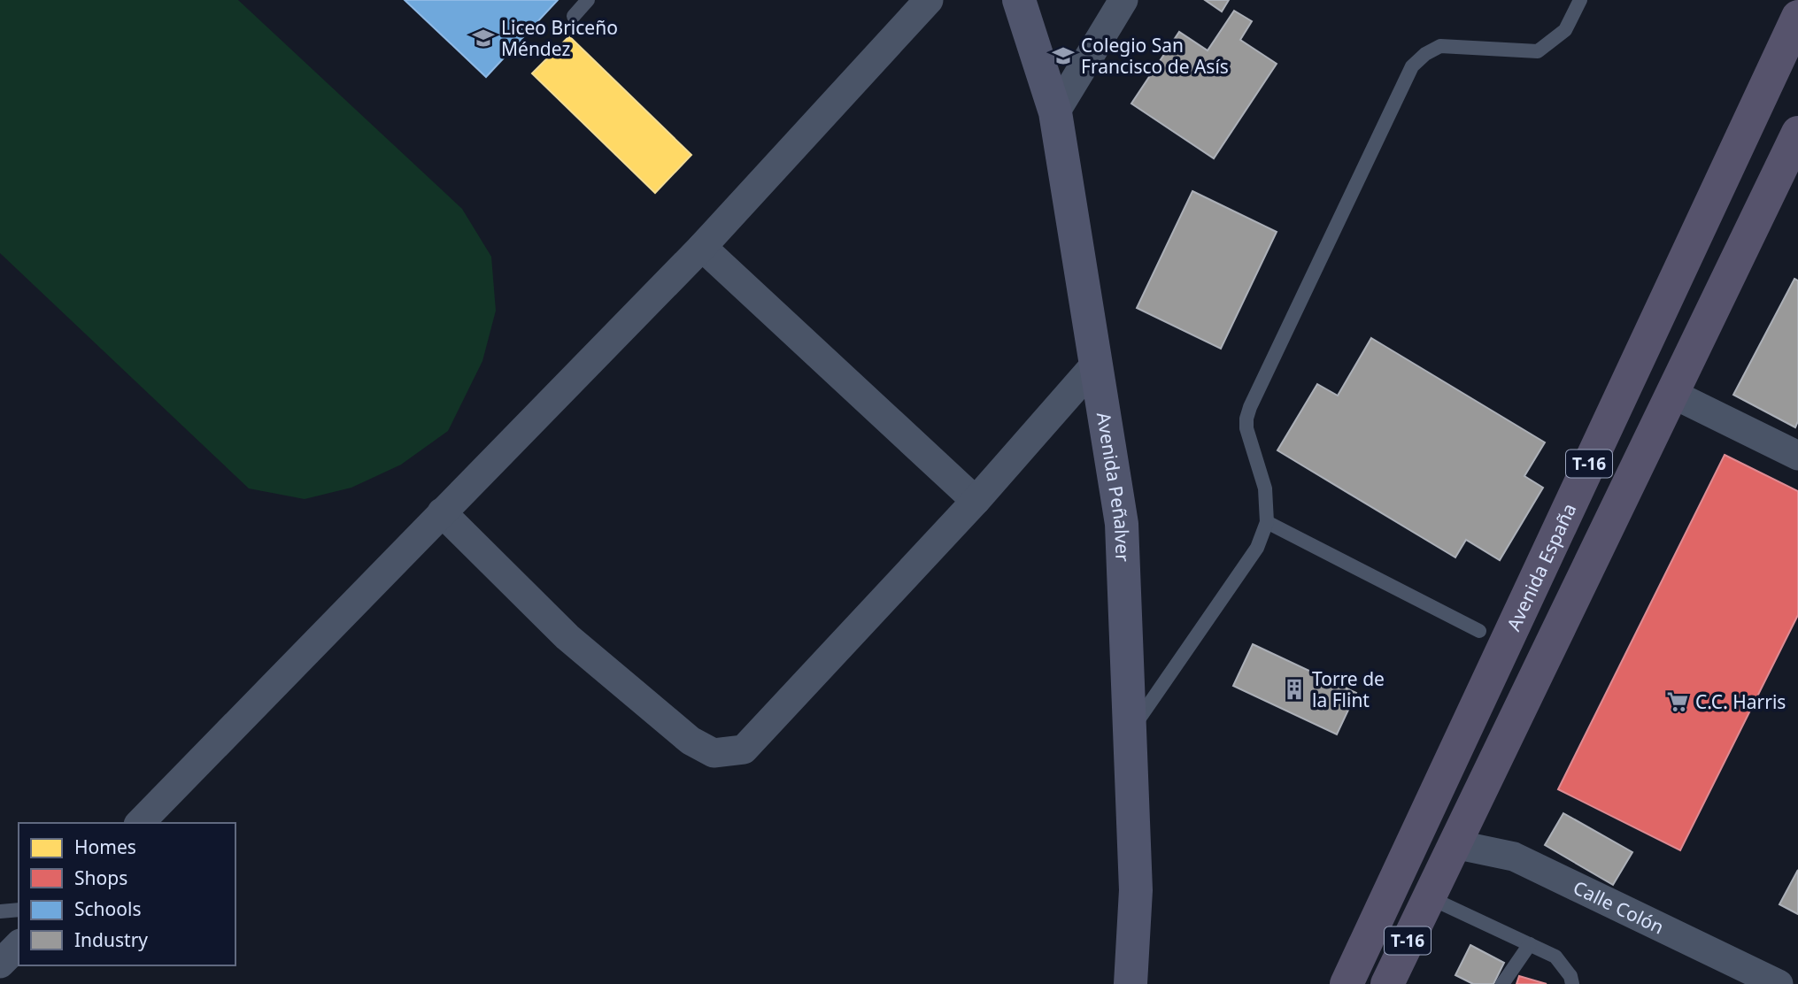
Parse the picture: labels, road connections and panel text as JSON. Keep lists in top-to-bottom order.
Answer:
{
  "streets": {
    "highway": ["T-16", "Avenida España"],
    "main road": ["Avenida Peñalver"],
    "street": ["Calle Colón"]
  },
  "crossings": [
    ["T-16", "Avenida España"],
    ["T-16", "Calle Colón"]
  ],
  "places": {
    "school or university": ["Liceo Briceño Méndez", "Colegio San Francisco de Asís"],
    "building": ["Torre de la Flint"],
    "supermarket": ["C.C. Harris"]
  },
  "legend": [
    "Homes",
    "Shops",
    "Schools",
    "Industry"
  ]
}
